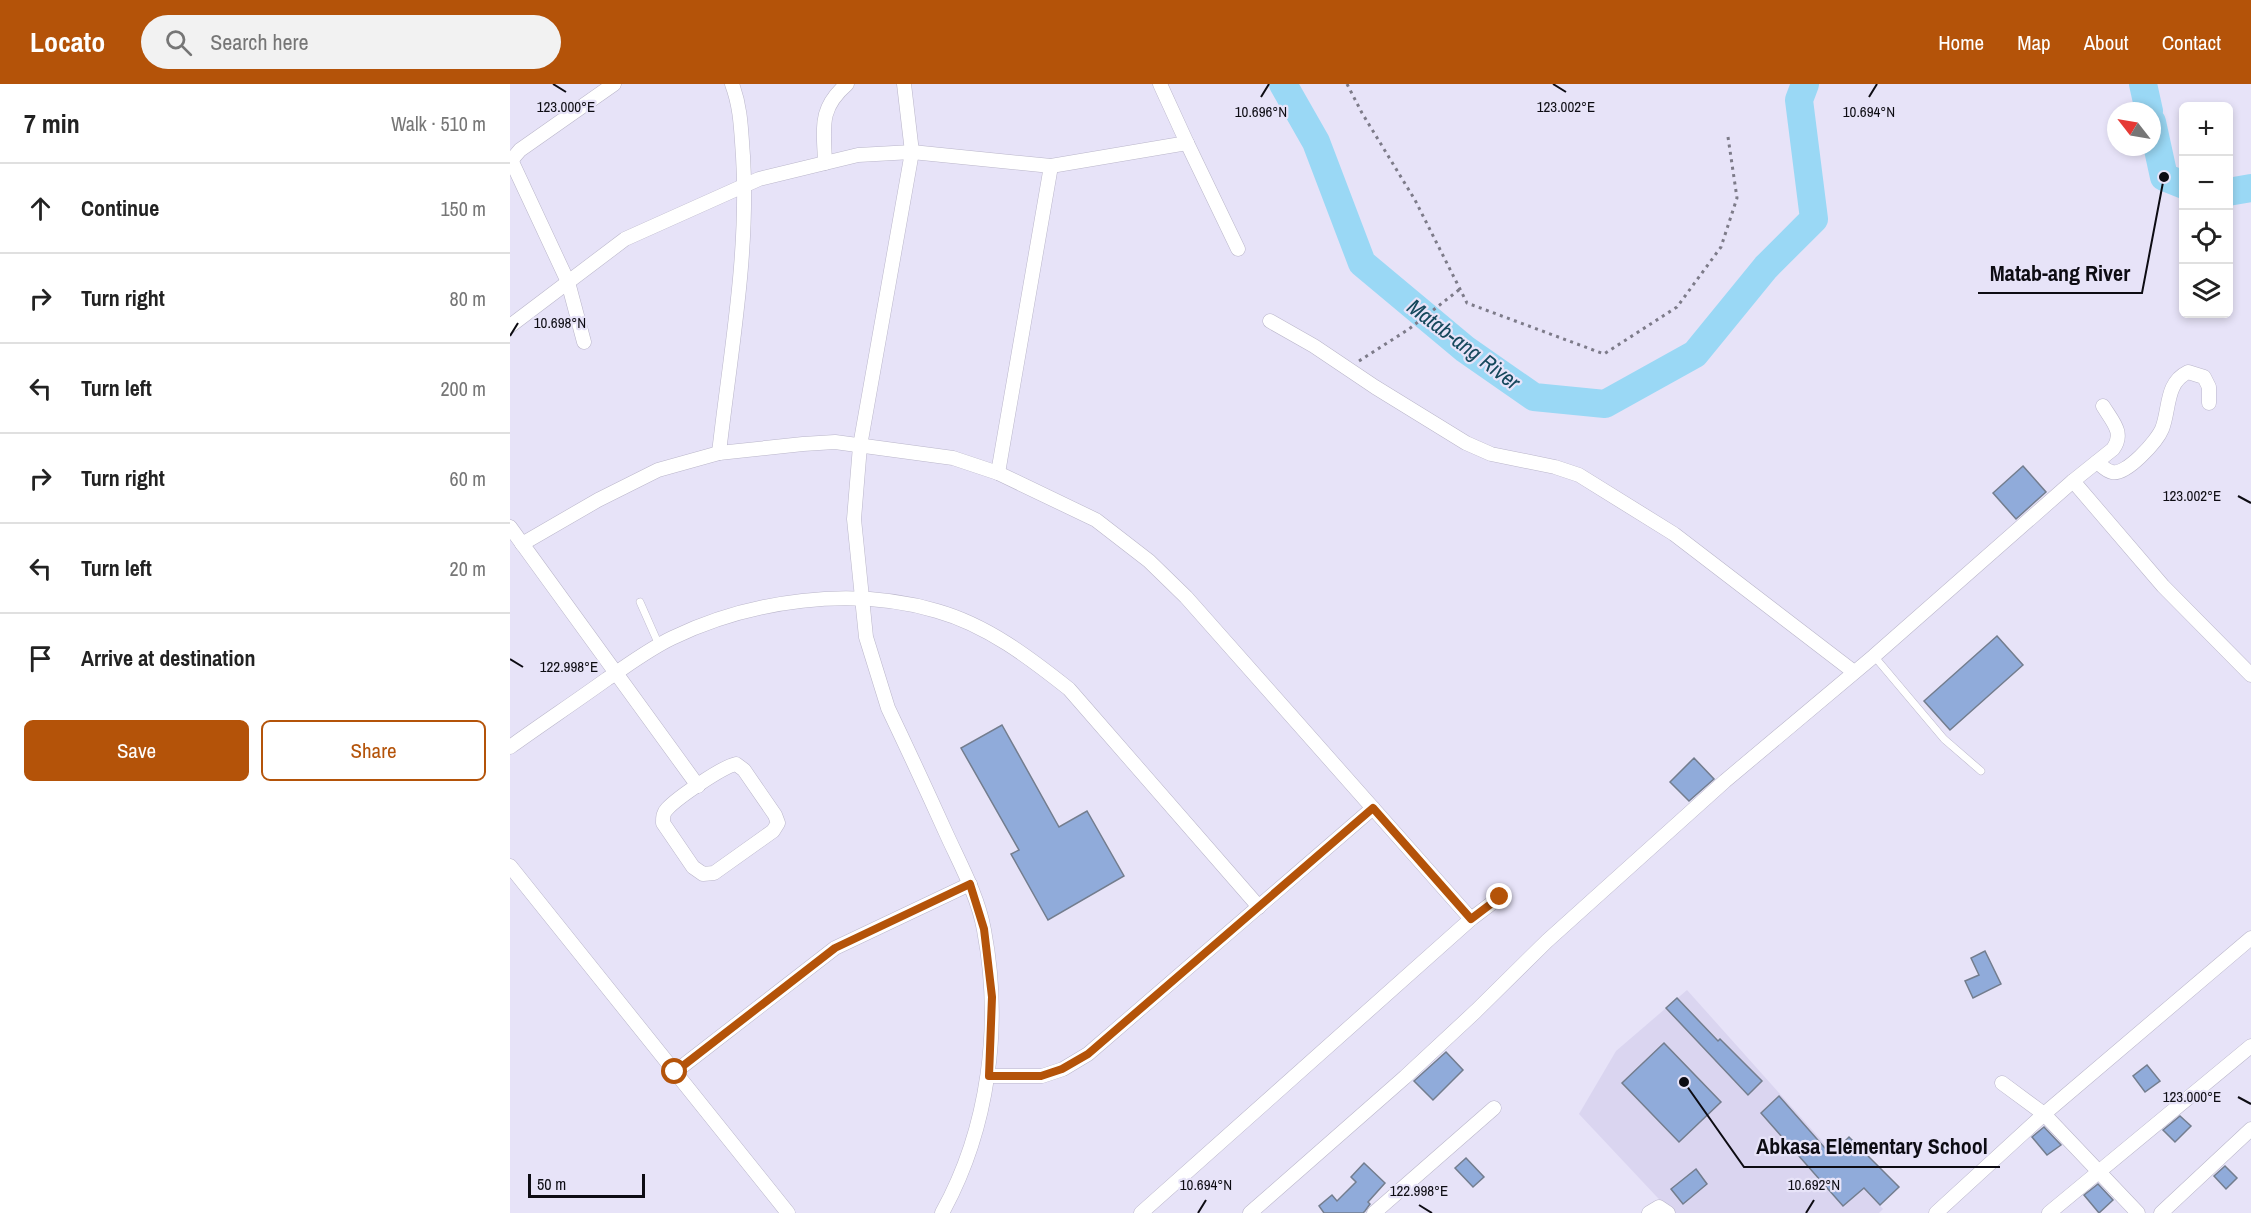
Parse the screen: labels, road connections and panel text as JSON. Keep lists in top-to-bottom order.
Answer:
{
  "water": ["Matab-ang River"],
  "places": ["Matab-ang River", "Abkasa Elementary School"],
  "scale_bar": "50 m",
  "north": "top left",
  "page": {
    "header": "Locato",
    "search": "Search here",
    "nav": [
      "Home",
      "Map",
      "About",
      "Contact"
    ],
    "heading": ["7 min", "Walk · 510 m"],
    "map_buttons": ["+", "−"],
    "list": [
      ["Continue", "150 m"],
      ["Turn right", "80 m"],
      ["Turn left", "200 m"],
      ["Turn right", "60 m"],
      ["Turn left", "20 m"],
      "Arrive at destination"
    ],
    "buttons": ["Save", "Share"],
    "scale": "50 m"
  },
  "coordinates": [
    "123.000°E",
    "123.002°E",
    "10.696°N",
    "10.694°N",
    "10.698°N",
    "122.998°E",
    "10.692°N"
  ]
}
